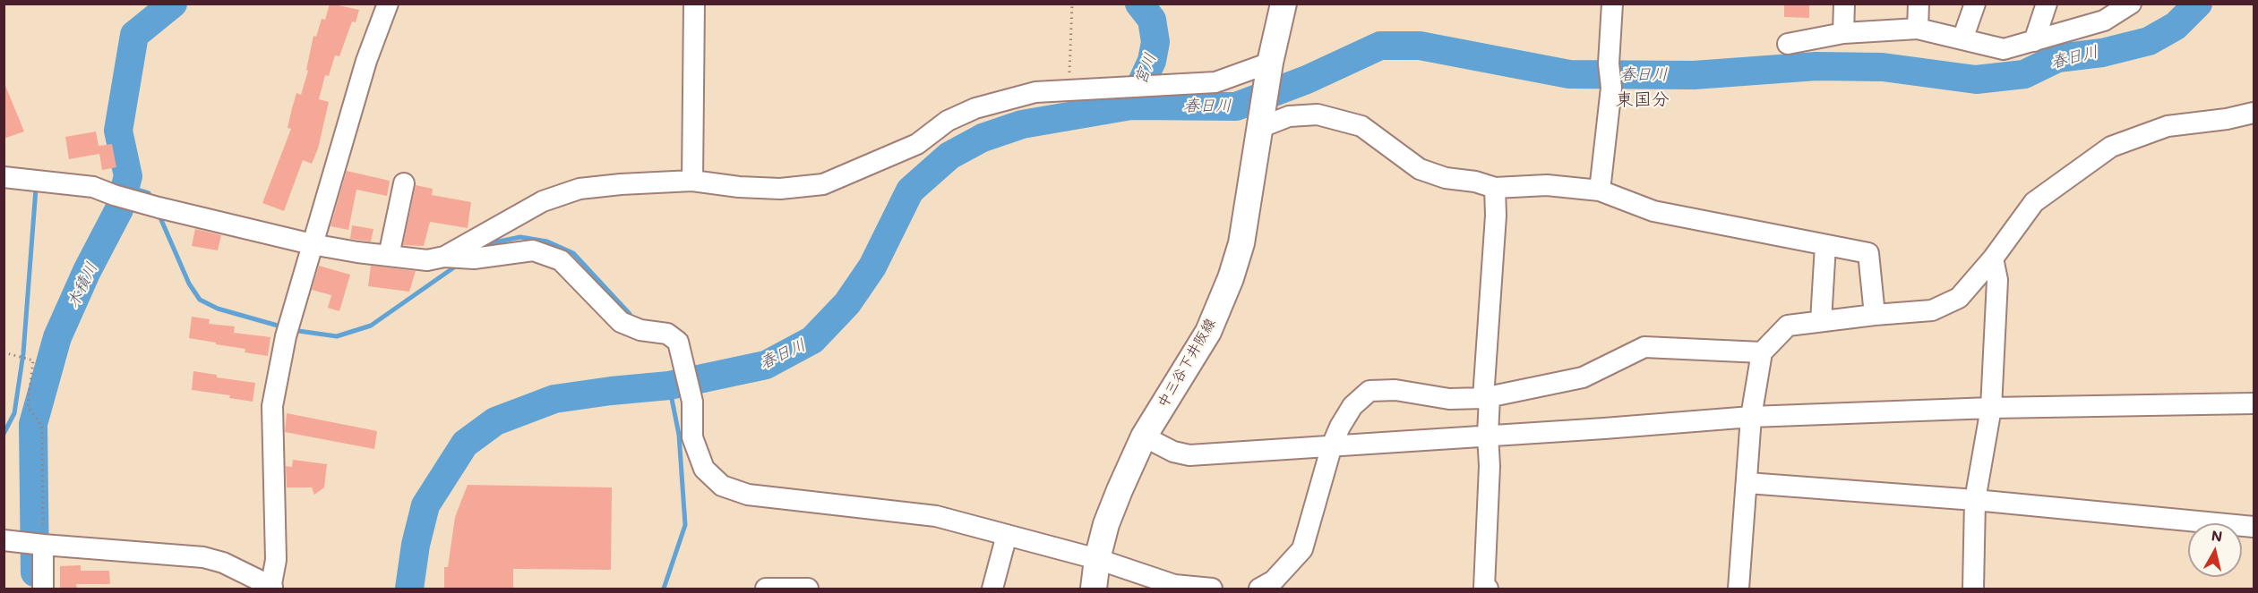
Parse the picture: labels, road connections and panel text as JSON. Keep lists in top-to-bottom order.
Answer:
{
  "streets": {
    "main road": ["中三谷下井阪線"]
  },
  "districts": ["東国分"],
  "water": ["春日川", "宮川", "木積川"],
  "north": "top"
}
